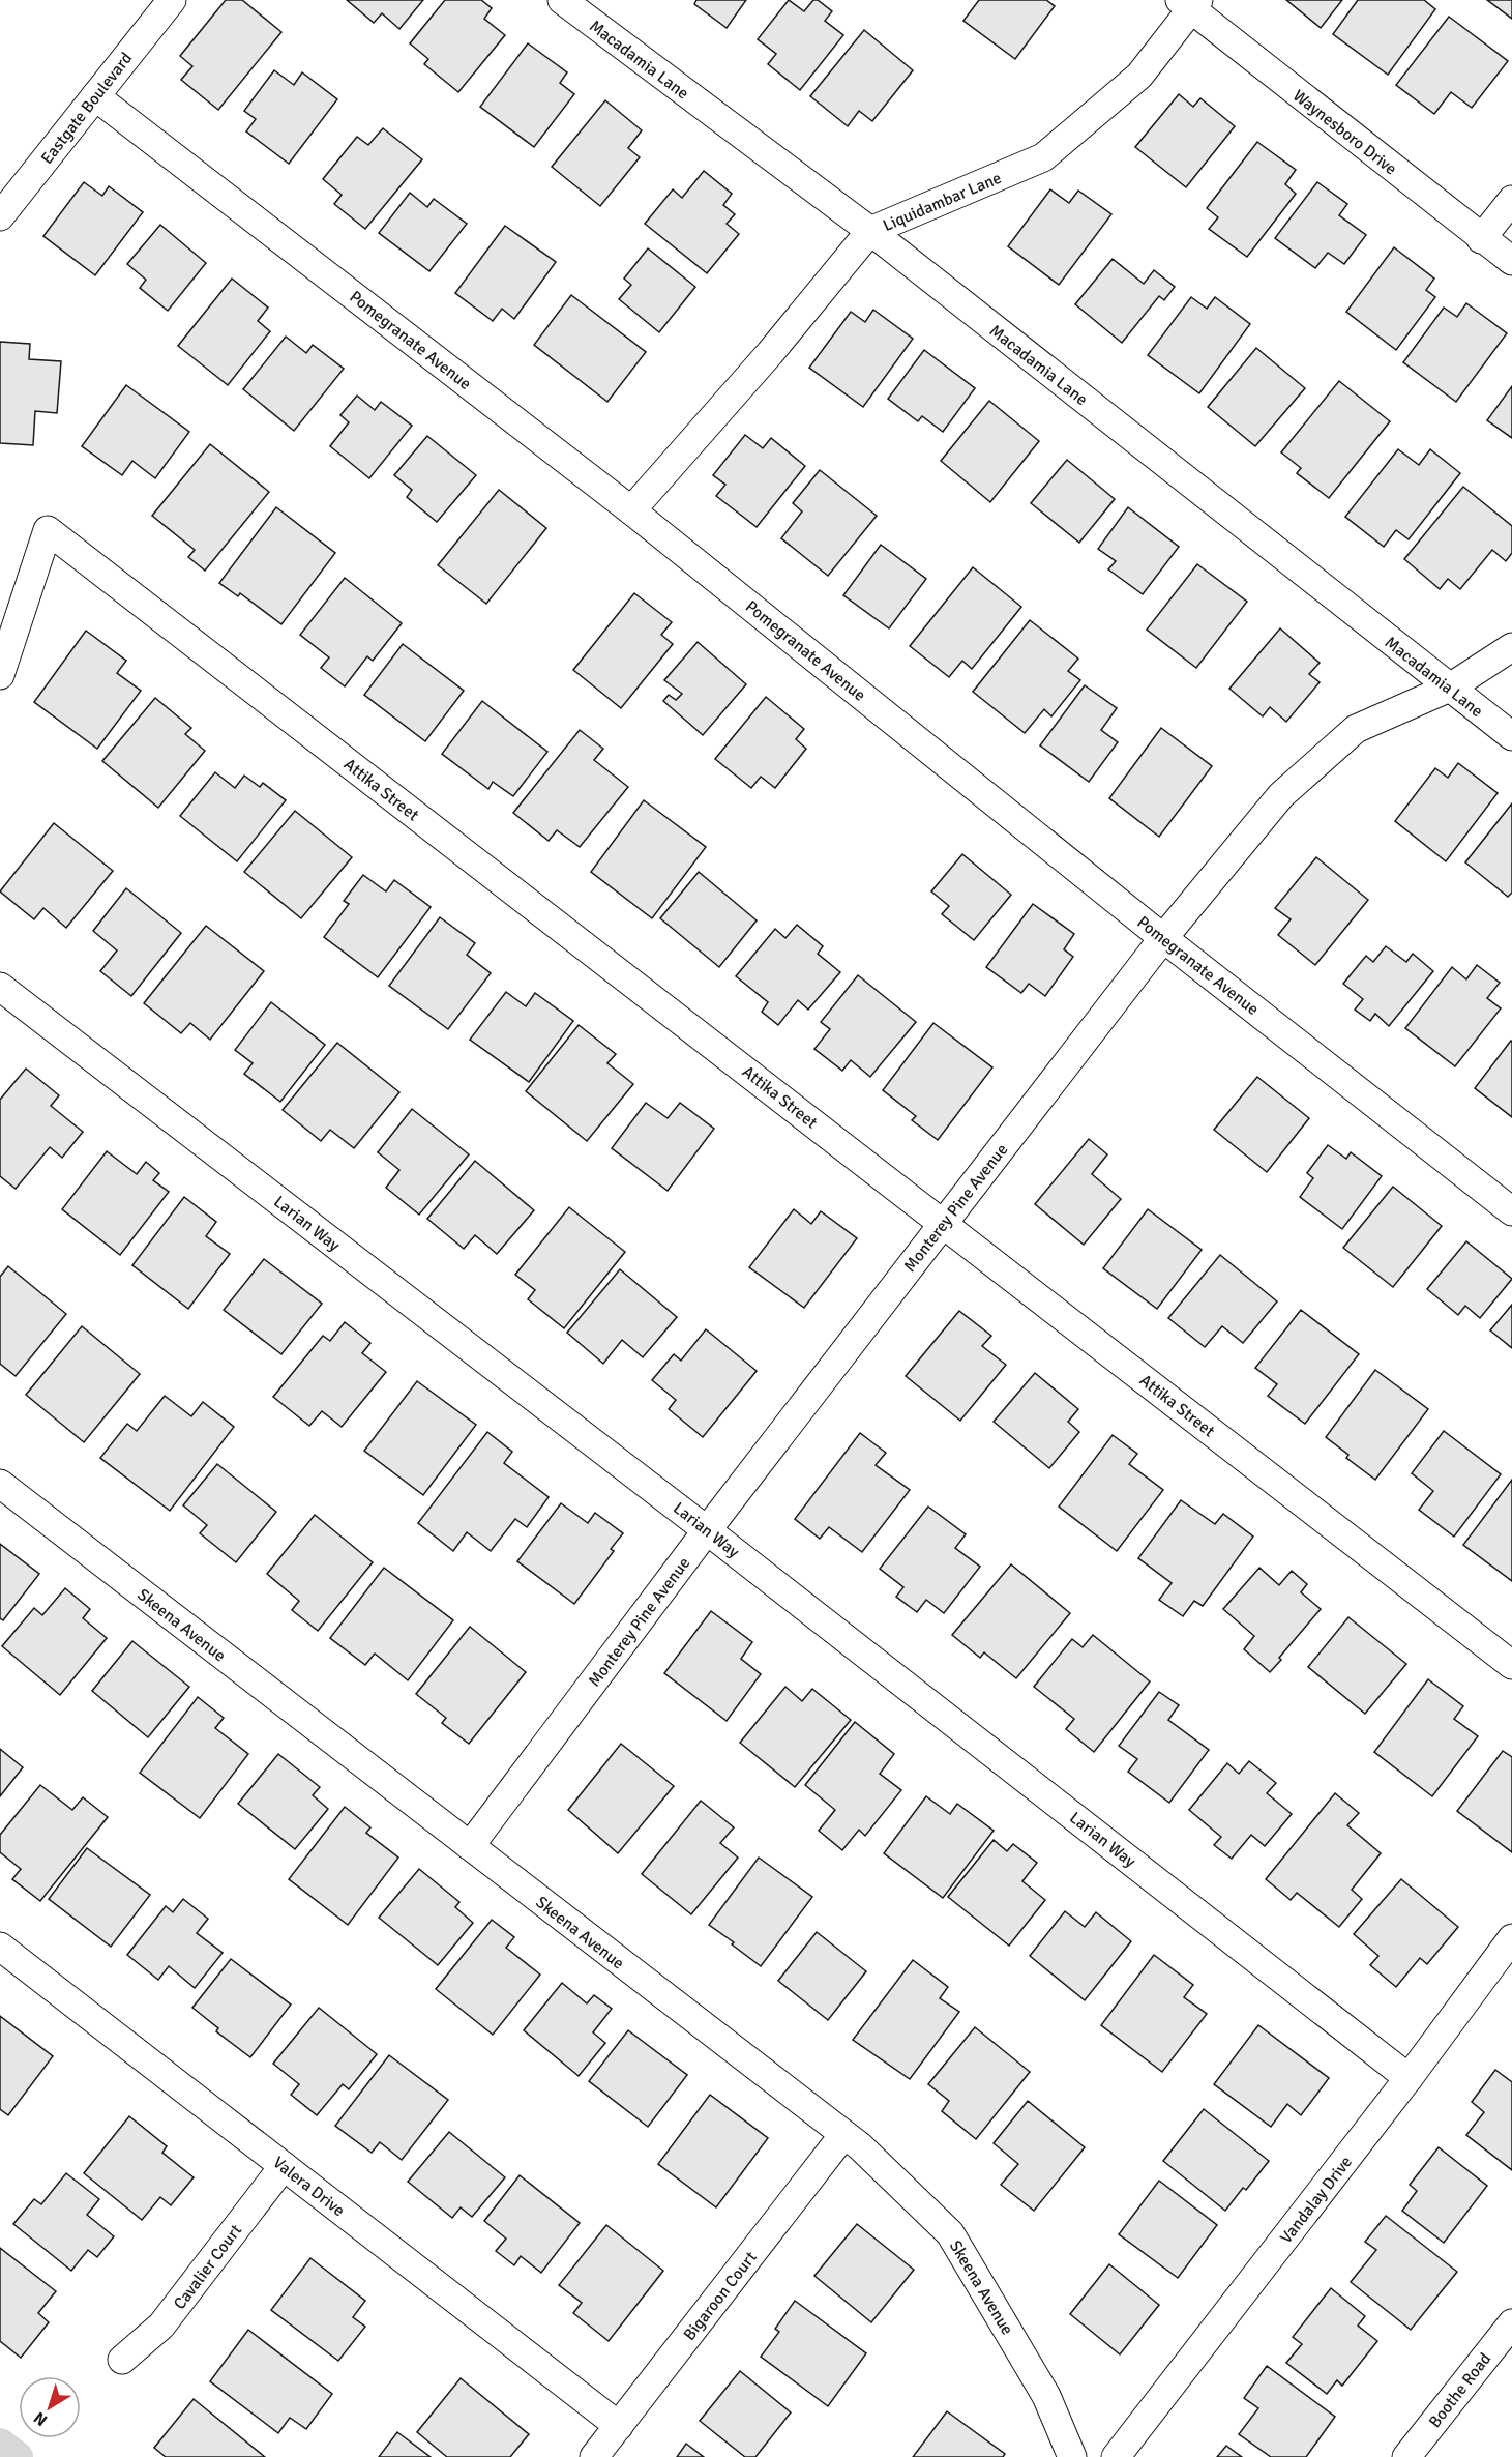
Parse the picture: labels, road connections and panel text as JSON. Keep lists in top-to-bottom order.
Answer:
{
  "streets": {
    "street": [
      "Macadamia Lane",
      "Eastgate Boulevard",
      "Waynesboro Drive",
      "Liquidambar Lane",
      "Pomegranate Avenue",
      "Attika Street",
      "Monterey Pine Avenue",
      "Larian Way",
      "Skeena Avenue",
      "Valera Drive",
      "Vandalay Drive",
      "Cavalier Court",
      "Bigaroon Court",
      "Boothe Road"
    ]
  },
  "crossings": [
    ["Macadamia Lane", "Liquidambar Lane"],
    ["Macadamia Lane", "Monterey Pine Avenue"],
    ["Eastgate Boulevard", "Pomegranate Avenue"],
    ["Waynesboro Drive", "Liquidambar Lane"],
    ["Liquidambar Lane", "Pomegranate Avenue"],
    ["Pomegranate Avenue", "Monterey Pine Avenue"],
    ["Attika Street", "Monterey Pine Avenue"],
    ["Monterey Pine Avenue", "Larian Way"],
    ["Monterey Pine Avenue", "Skeena Avenue"],
    ["Larian Way", "Vandalay Drive"],
    ["Skeena Avenue", "Bigaroon Court"],
    ["Valera Drive", "Cavalier Court"],
    ["Valera Drive", "Bigaroon Court"]
  ],
  "north": "bottom left"
}
